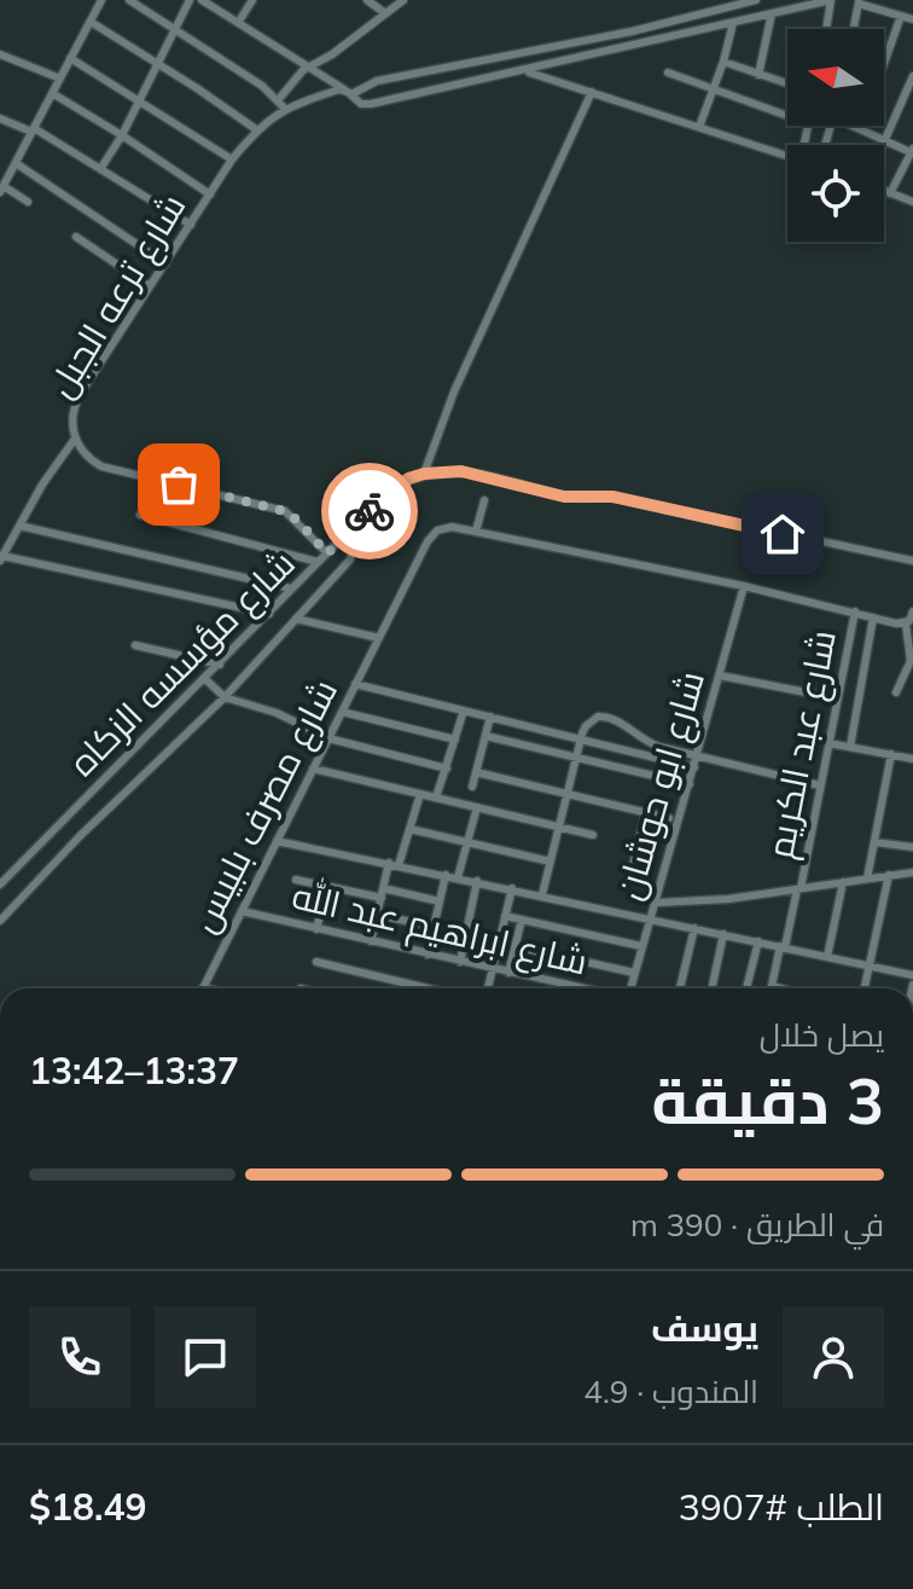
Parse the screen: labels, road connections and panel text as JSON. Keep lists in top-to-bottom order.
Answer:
{
  "streets": {
    "street": [
      "شارع ترعه الجبل",
      "شارع مؤسسه الزكاه",
      "شارع عبد الكريم",
      "شارع ابو حوشان",
      "شارع مصرف بلبيس",
      "شارع ابراهيم عبد الله"
    ]
  },
  "crossings": [
    ["شارع ترعه الجبل", "شارع مؤسسه الزكاه"],
    ["شارع مصرف بلبيس", "شارع ابراهيم عبد الله"]
  ],
  "north": "left",
  "page": {
    "heading": ["3 دقيقة", "يصل خلال", "13:37–13:42"],
    "panel": [
      "يوسف",
      "المندوب · 4.9",
      "الطلب #3907",
      "$18.49"
    ],
    "bar": "في الطريق · 390 m"
  }
}
